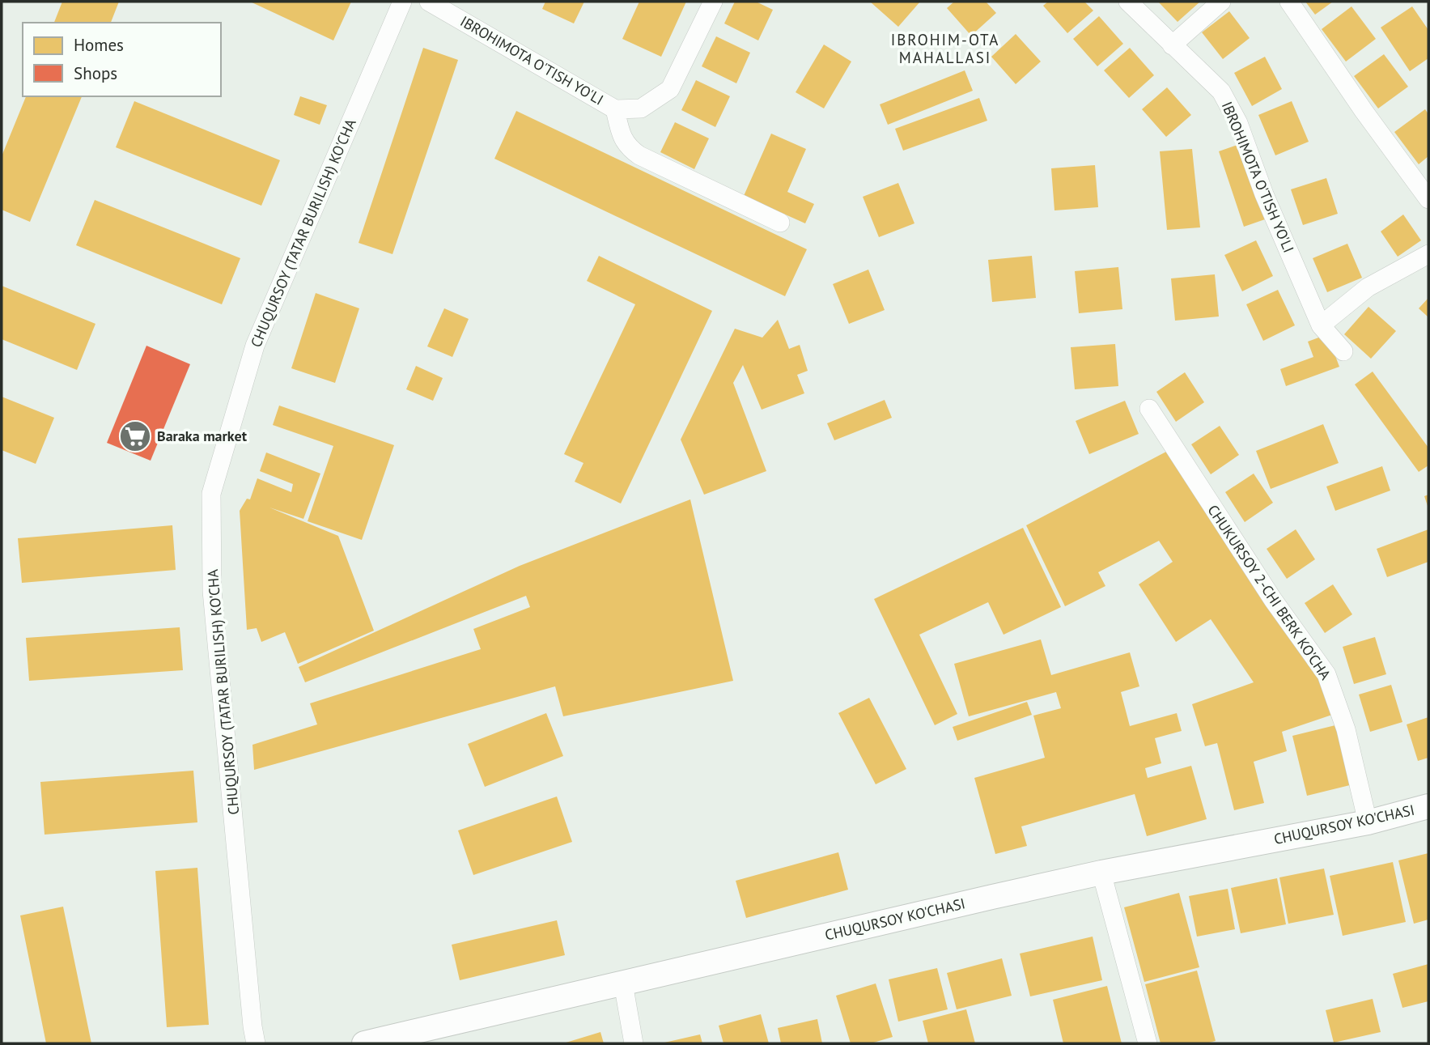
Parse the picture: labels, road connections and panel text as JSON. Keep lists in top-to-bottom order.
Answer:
{
  "streets": {
    "street": [
      "IBROHIMOTA O'TISH YO'LI",
      "CHUQURSOY (TATAR BURILISH) KO'CHA",
      "CHUKURSOY 2-CHI BERK KO'CHA",
      "CHUQURSOY KO'CHASI"
    ]
  },
  "crossings": [
    ["CHUKURSOY 2-CHI BERK KO'CHA", "CHUQURSOY KO'CHASI"]
  ],
  "districts": ["IBROHIM-OTA MAHALLASI"],
  "places": {
    "supermarket": ["Baraka market"]
  },
  "legend": ["Homes", "Shops"]
}
